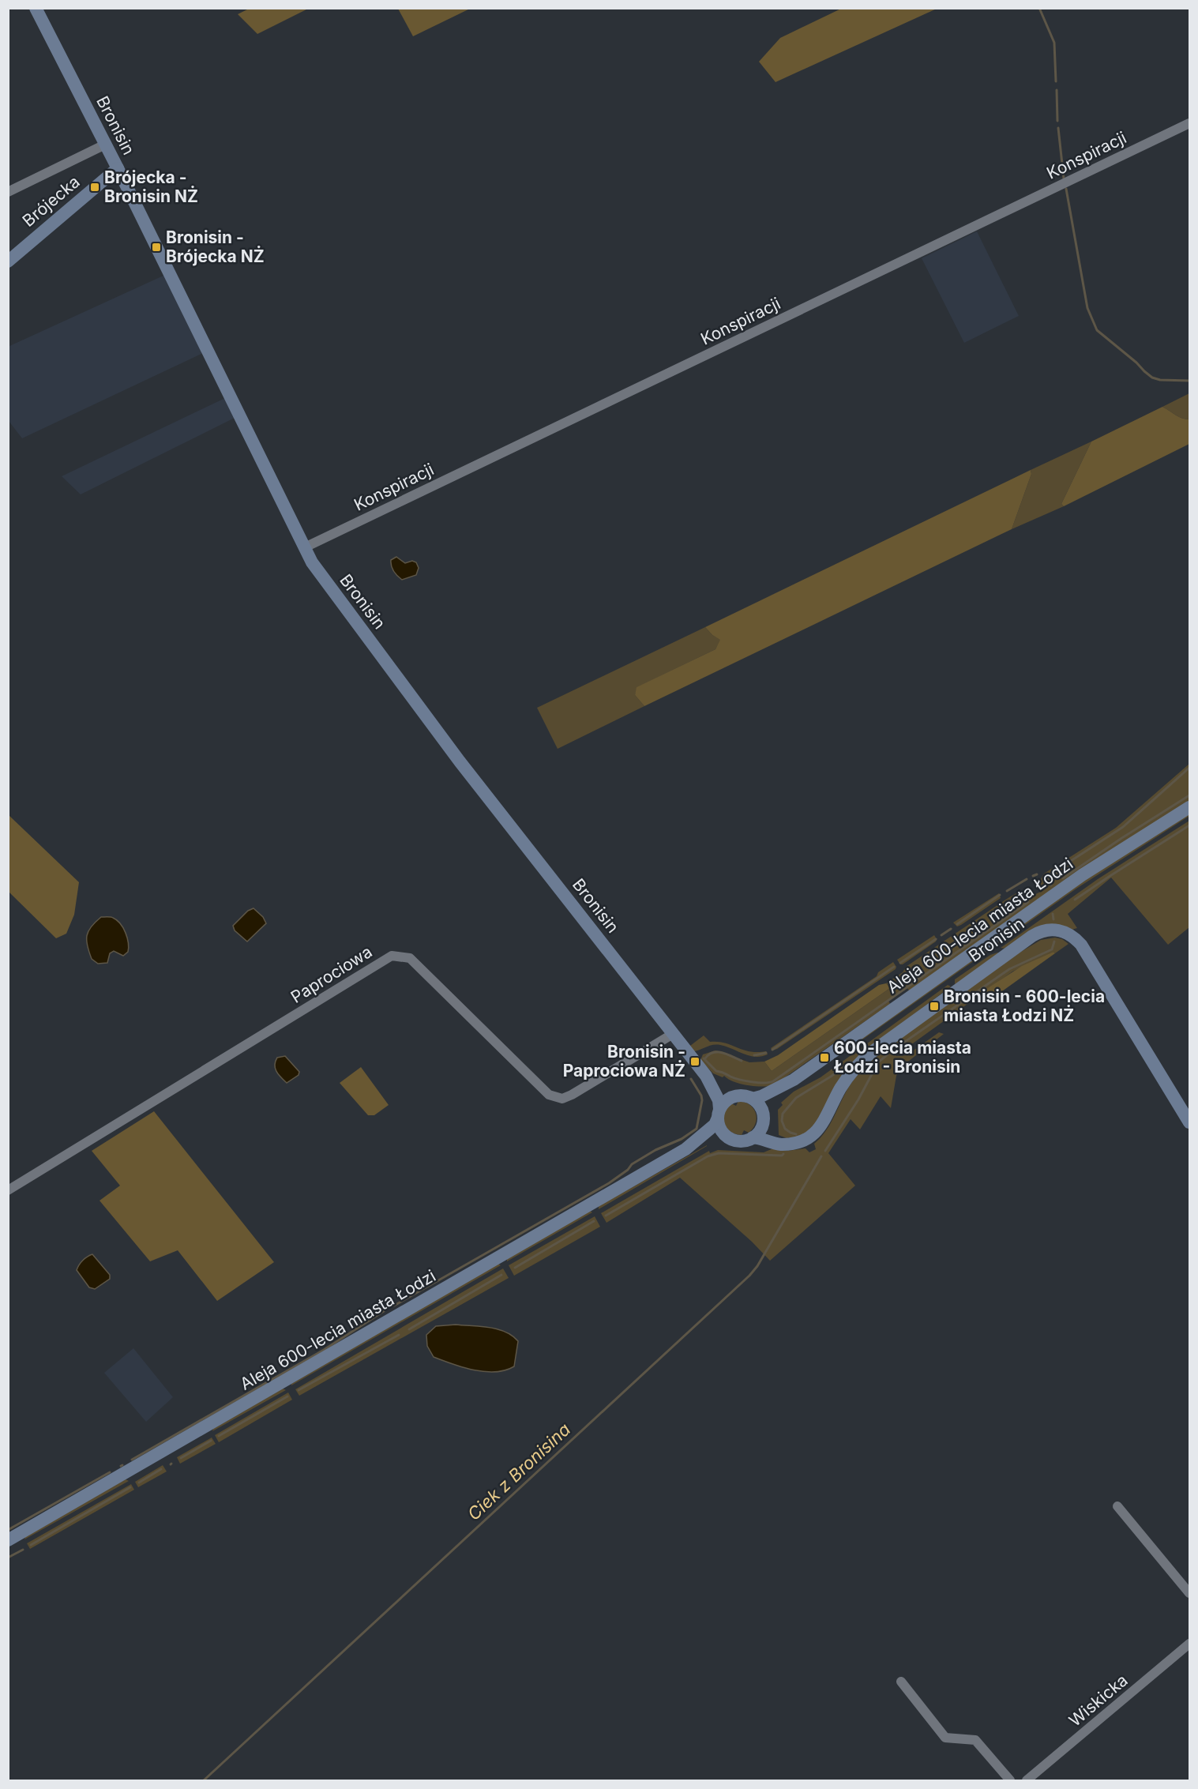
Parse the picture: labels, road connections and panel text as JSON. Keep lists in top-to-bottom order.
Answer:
{
  "streets": {
    "street": [
      "Bronisin",
      "Konspiracji",
      "Brójecka",
      "Aleja 600-lecia miasta Łodzi",
      "Paprociowa",
      "Wiskicka"
    ]
  },
  "crossings": [
    ["Bronisin", "Konspiracji"],
    ["Bronisin", "Brójecka"],
    ["Bronisin", "Aleja 600-lecia miasta Łodzi"],
    ["Bronisin", "Paprociowa"]
  ],
  "water": ["Ciek z Bronisina"],
  "places": {
    "transit": [
      "Brójecka - Bronisin NŻ",
      "Bronisin - Brójecka NŻ",
      "Bronisin - 600-lecia miasta Łodzi NŻ",
      "600-lecia miasta Łodzi - Bronisin",
      "Bronisin - Paprociowa NŻ"
    ]
  }
}
